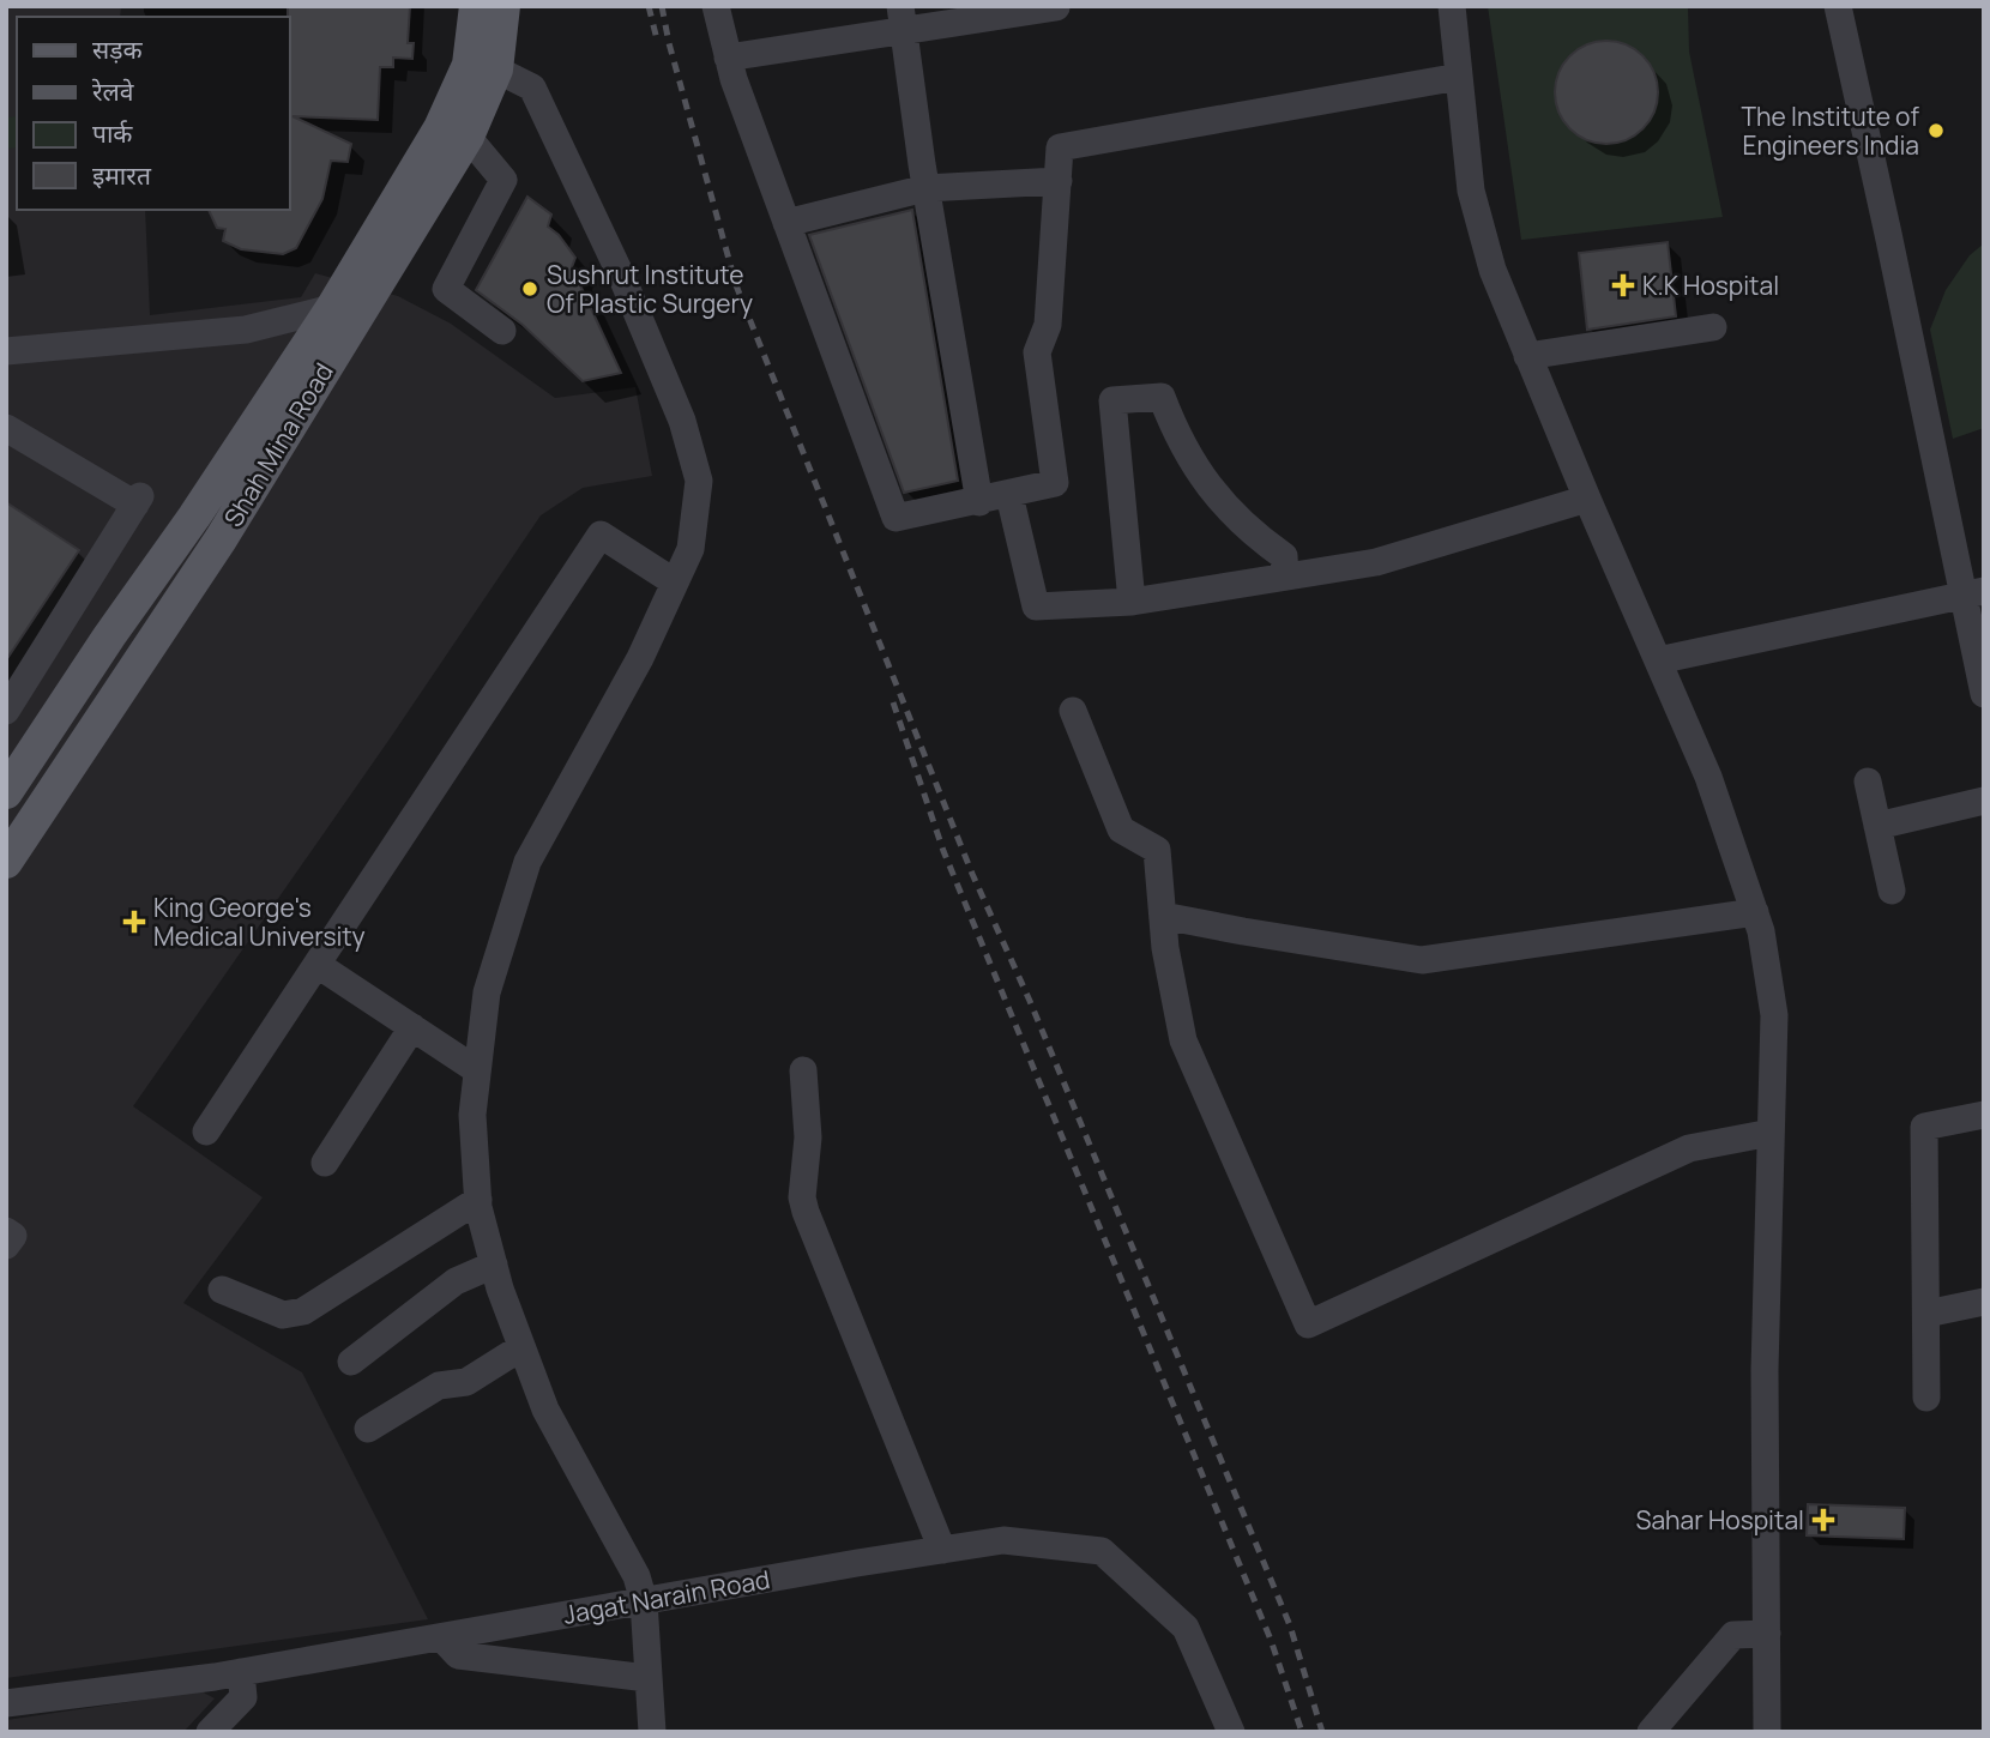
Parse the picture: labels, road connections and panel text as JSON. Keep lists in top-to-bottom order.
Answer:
{
  "streets": {
    "main road": ["Shah Mina Road"],
    "street": ["Jagat Narain Road"]
  },
  "places": {
    "other": ["The Institute of Engineers India", "Sushrut Institute Of Plastic Surgery"],
    "health": ["K.K Hospital", "King George's Medical University", "Sahar Hospital"]
  },
  "legend": [
    "सड़क",
    "रेलवे",
    "पार्क",
    "इमारत"
  ]
}
